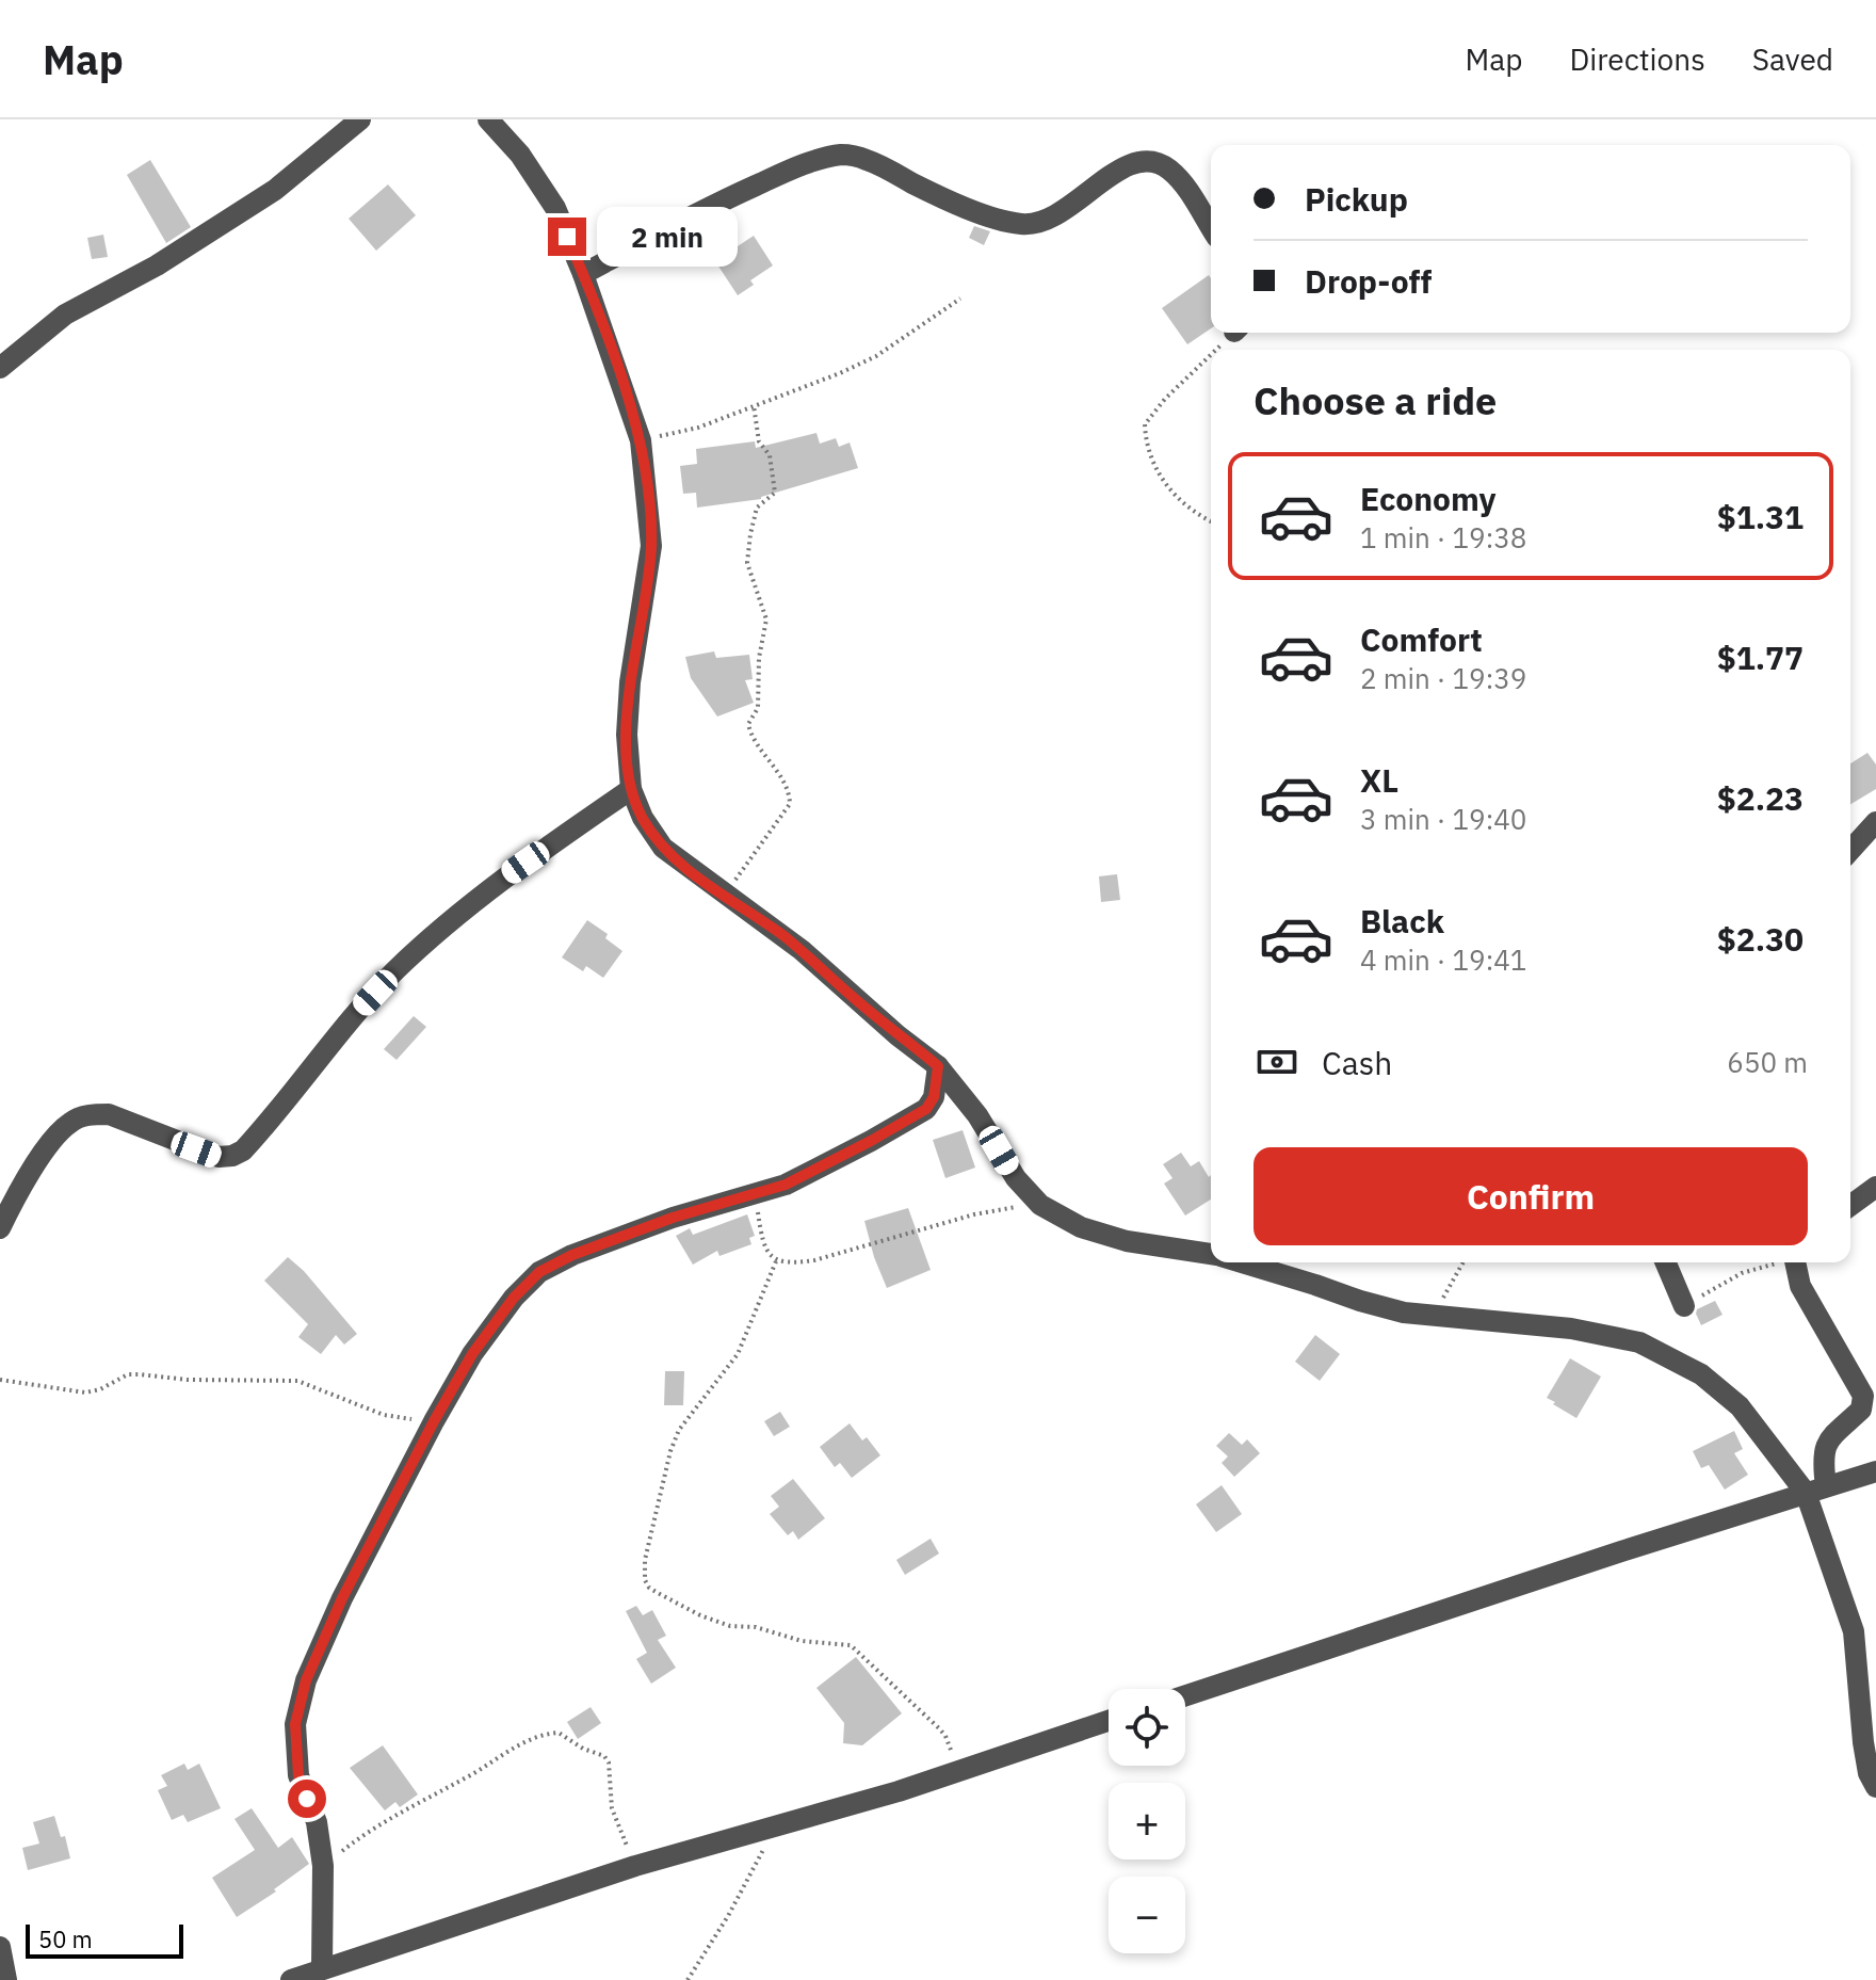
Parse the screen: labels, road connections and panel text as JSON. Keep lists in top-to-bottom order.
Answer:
{
  "scale_bar": "50 m",
  "page": {
    "header": "Map",
    "nav": ["Map", "Directions", "Saved"],
    "banner": ["Pickup", "Drop-off"],
    "bubble": "2 min",
    "heading": "Choose a ride",
    "list": [
      {
        "name": "Economy",
        "note": "1 min · 19:38",
        "value": "$1.31"
      },
      {
        "name": "Comfort",
        "note": "2 min · 19:39",
        "value": "$1.77"
      },
      {
        "name": "XL",
        "note": "3 min · 19:40",
        "value": "$2.23"
      },
      {
        "name": "Black",
        "note": "4 min · 19:41",
        "value": "$2.30"
      }
    ],
    "pay": ["Cash", "650 m"],
    "buttons": "Confirm",
    "map_buttons": ["+", "−"],
    "scale": "50 m"
  }
}
